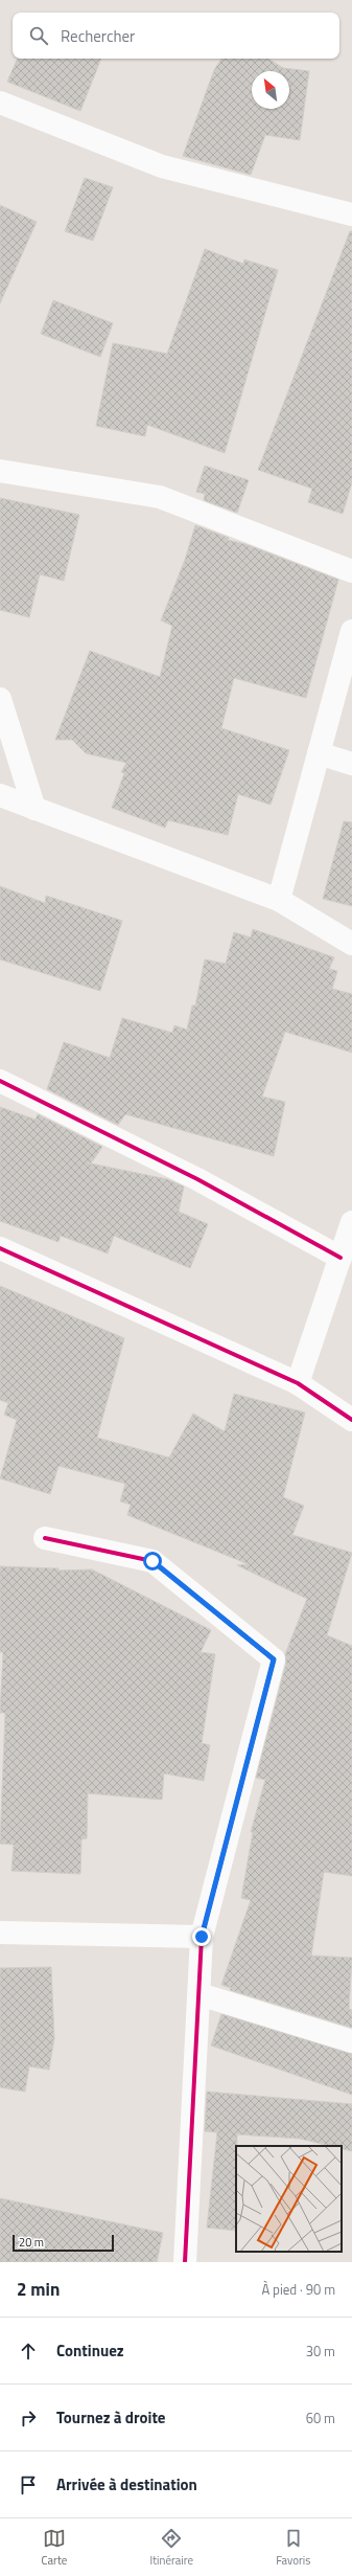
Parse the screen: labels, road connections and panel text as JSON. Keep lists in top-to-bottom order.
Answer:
{
  "scale_bar": "20 m",
  "north": "top left",
  "page": {
    "search": "Rechercher",
    "scale": "20 m",
    "heading": ["2 min", "À pied · 90 m"],
    "list": [
      ["Continuez", "30 m"],
      ["Tournez à droite", "60 m"],
      "Arrivée à destination"
    ],
    "nav": ["Carte", "Itinéraire", "Favoris"]
  }
}
